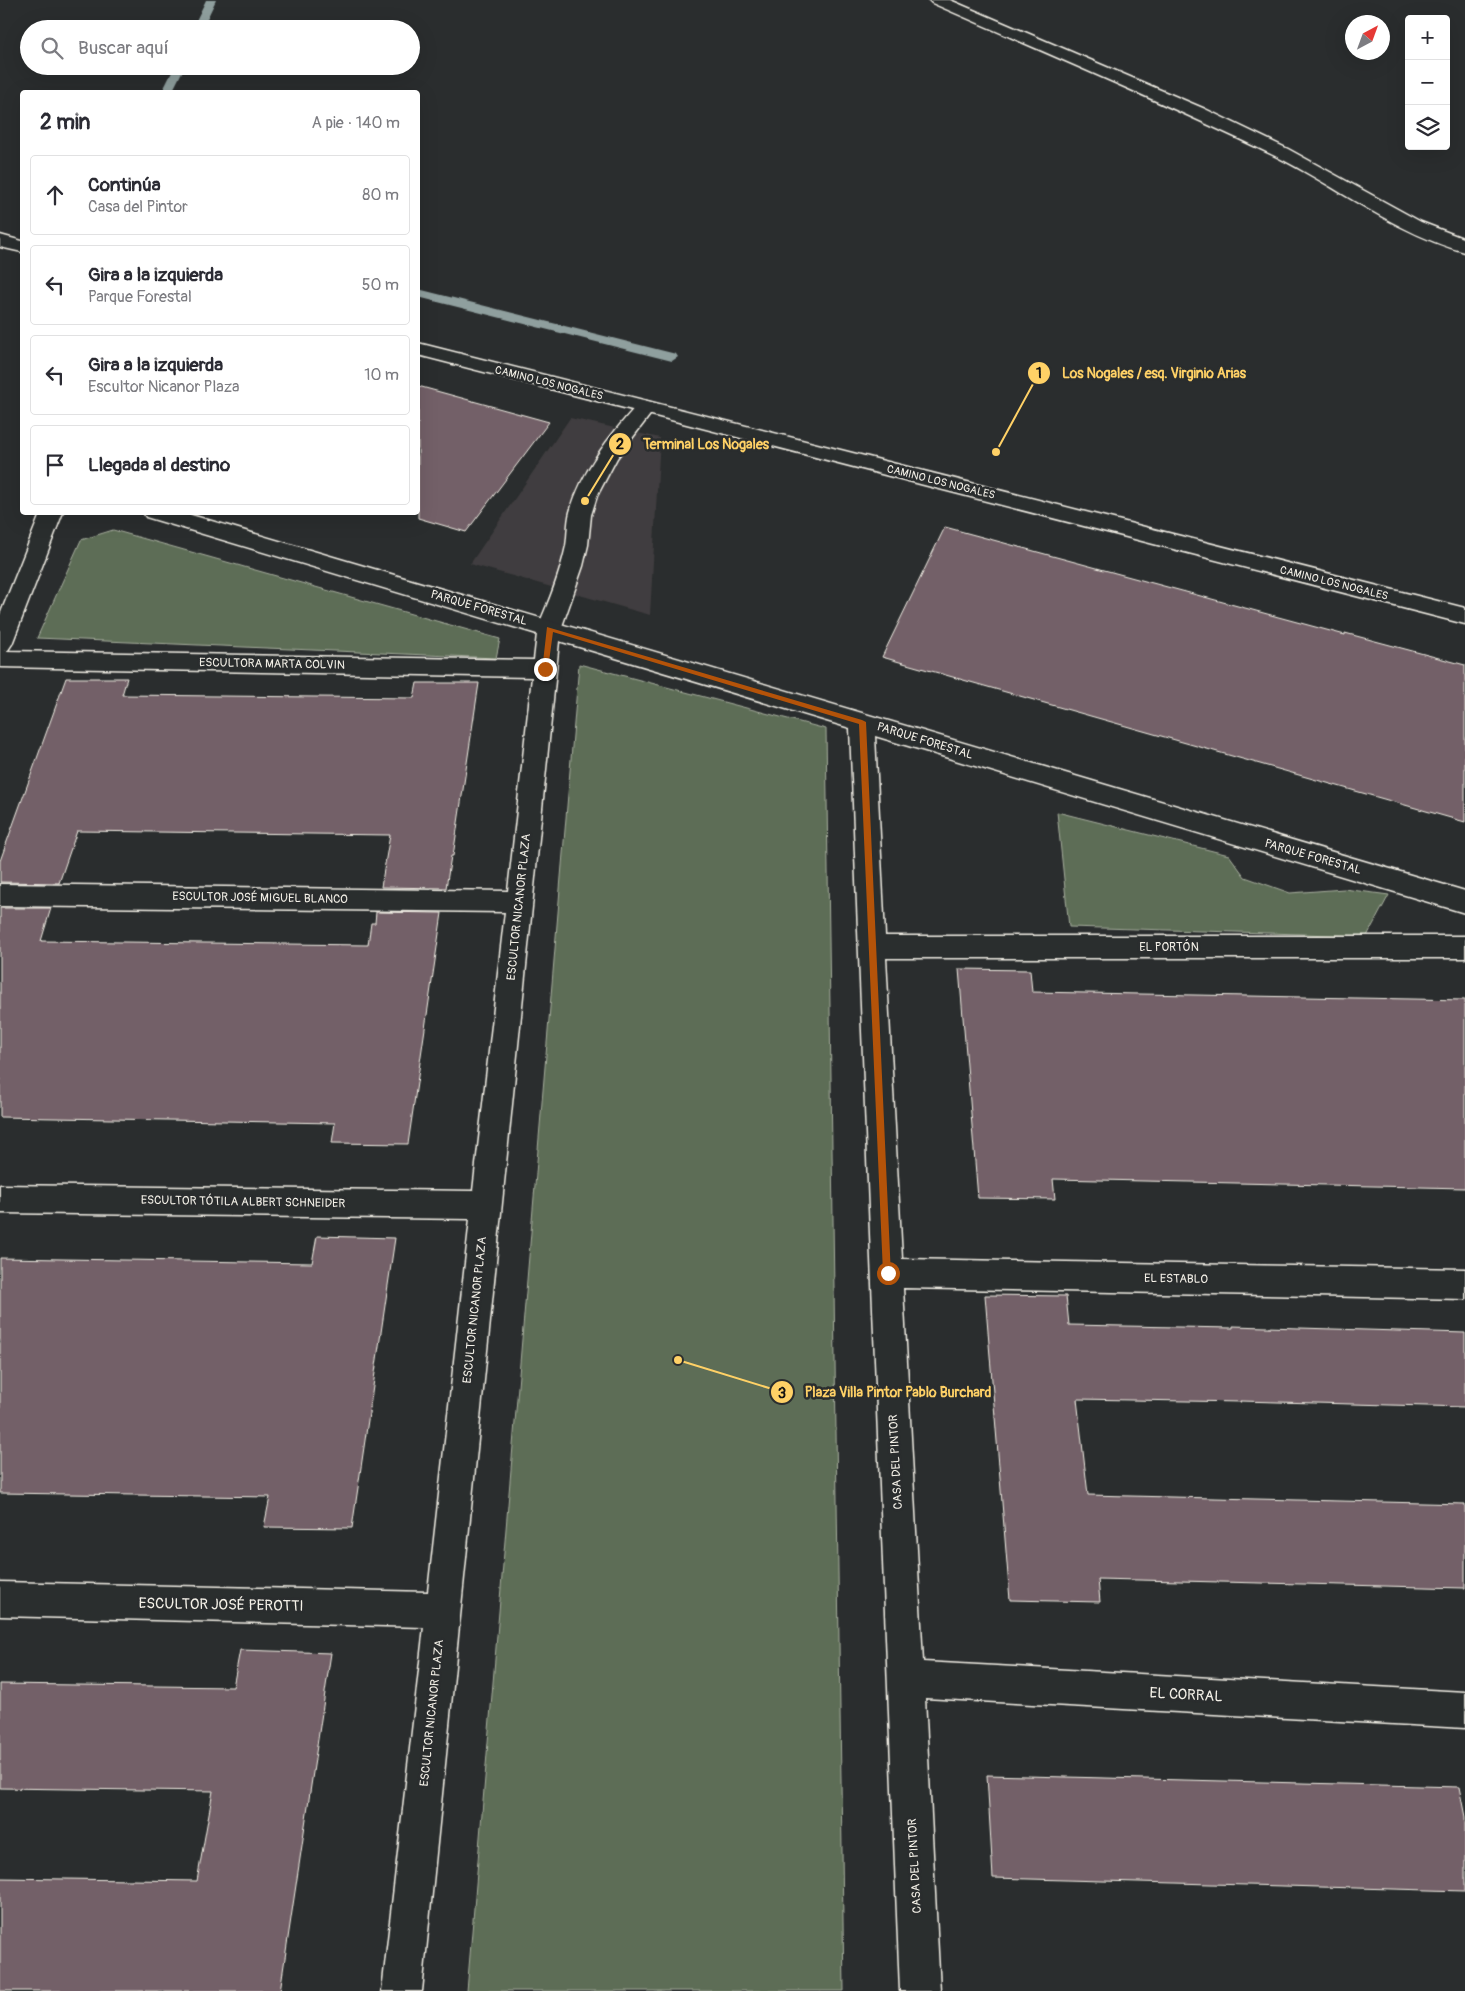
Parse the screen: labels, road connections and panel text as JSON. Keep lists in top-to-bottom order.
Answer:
{
  "streets": {
    "street": [
      "CAMINO LOS NOGALES",
      "PARQUE FORESTAL",
      "ESCULTORA MARTA COLVIN",
      "ESCULTOR JOSÉ MIGUEL BLANCO",
      "ESCULTOR NICANOR PLAZA",
      "EL PORTÓN",
      "ESCULTOR TÓTILA ALBERT SCHNEIDER",
      "EL ESTABLO",
      "CASA DEL PINTOR",
      "ESCULTOR JOSÉ PEROTTI",
      "EL CORRAL"
    ]
  },
  "crossings": [
    ["CAMINO LOS NOGALES", "ESCULTOR NICANOR PLAZA"],
    ["PARQUE FORESTAL", "ESCULTOR NICANOR PLAZA"],
    ["PARQUE FORESTAL", "CASA DEL PINTOR"],
    ["ESCULTORA MARTA COLVIN", "ESCULTOR NICANOR PLAZA"],
    ["ESCULTOR JOSÉ MIGUEL BLANCO", "ESCULTOR NICANOR PLAZA"],
    ["ESCULTOR NICANOR PLAZA", "ESCULTOR TÓTILA ALBERT SCHNEIDER"],
    ["ESCULTOR NICANOR PLAZA", "ESCULTOR JOSÉ PEROTTI"],
    ["EL PORTÓN", "CASA DEL PINTOR"],
    ["EL ESTABLO", "CASA DEL PINTOR"],
    ["CASA DEL PINTOR", "EL CORRAL"]
  ],
  "places": ["Los Nogales / esq. Virginio Arias", "Terminal Los Nogales", "Plaza Villa Pintor Pablo Burchard"],
  "north": "top right",
  "page": {
    "map_buttons": ["+", "−"],
    "search": "Buscar aquí",
    "heading": ["2 min", "A pie · 140 m"],
    "list": [
      ["Continúa", "Casa del Pintor", "80 m"],
      ["Gira a la izquierda", "Parque Forestal", "50 m"],
      ["Gira a la izquierda", "Escultor Nicanor Plaza", "10 m"],
      "Llegada al destino"
    ]
  }
}
